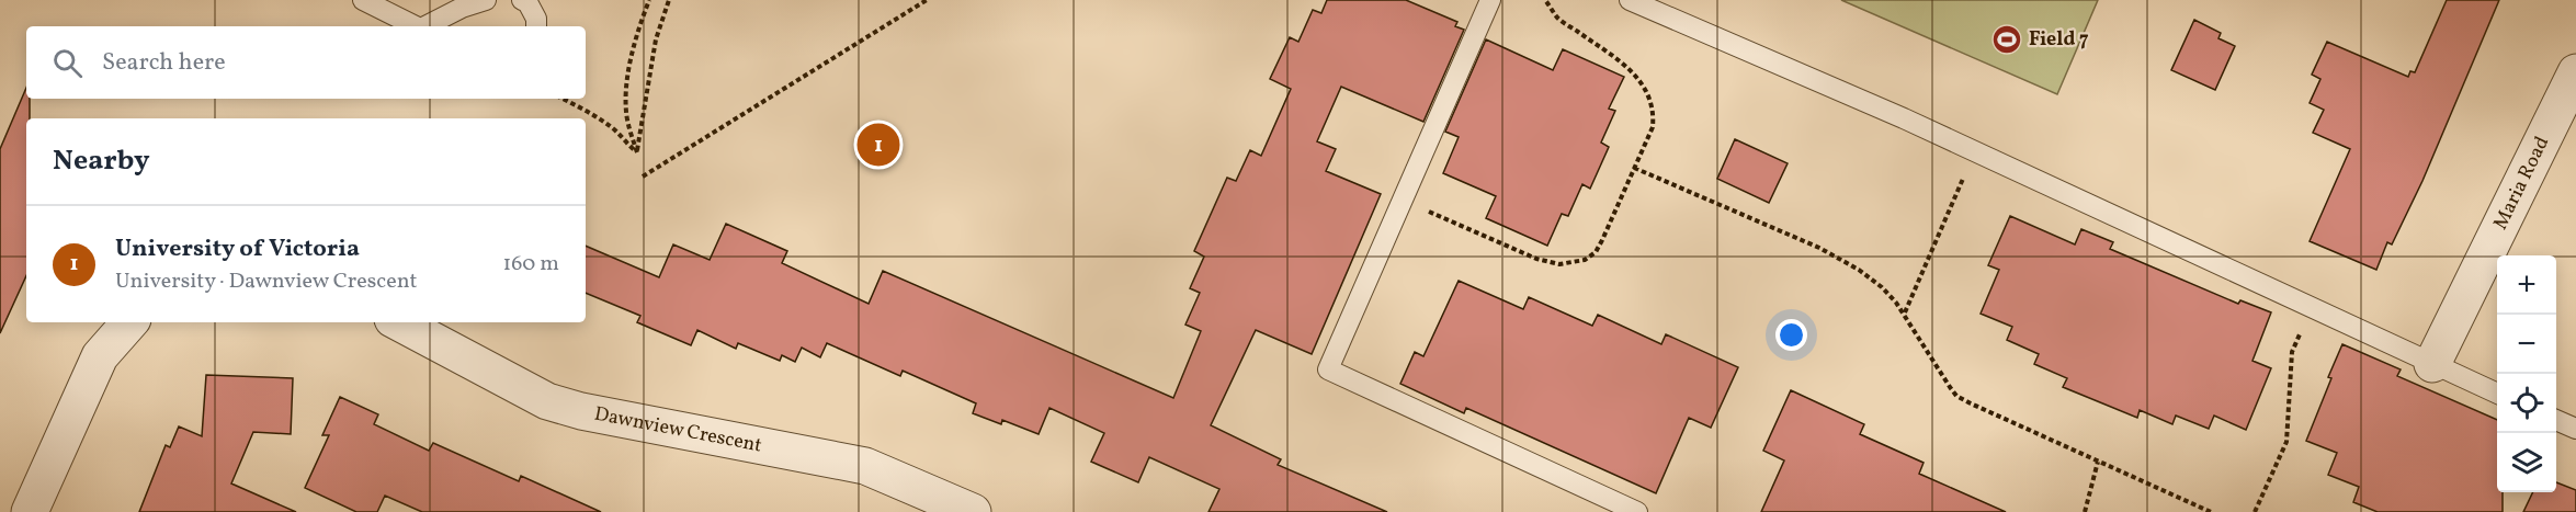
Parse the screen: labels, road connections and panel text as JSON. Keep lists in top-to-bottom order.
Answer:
{
  "streets": {
    "street": ["Maria Road", "Dawnview Crescent"]
  },
  "places": {
    "sports": ["Field 7"]
  },
  "page": {
    "search": "Search here",
    "heading": "Nearby",
    "pins": "1",
    "list": [
      {
        "mark": "1",
        "name": "University of Victoria",
        "note": "University · Dawnview Crescent",
        "value": "160 m"
      }
    ],
    "map_buttons": ["+", "−"]
  }
}
